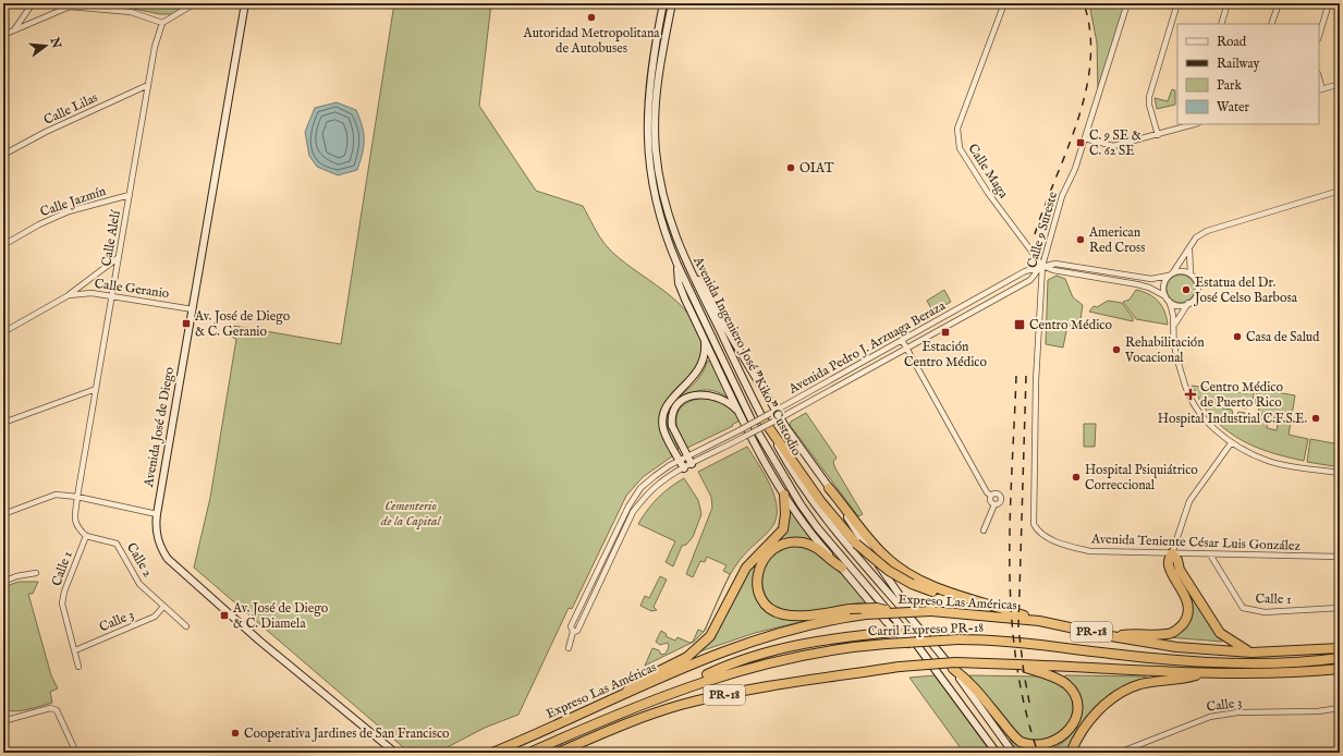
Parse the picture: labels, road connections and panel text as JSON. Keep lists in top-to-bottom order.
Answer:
{
  "streets": {
    "highway": ["Expreso Las Américas", "Carril Expreso PR-18", "PR-18"],
    "main road": ["Avenida Ingeniero José \"Kiko\" Custodio", "Avenida José de Diego"],
    "street": [
      "Calle Lilas",
      "Calle Maga",
      "Calle Jazmín",
      "Calle 9 Sureste",
      "Calle Alelí",
      "Calle Geranio",
      "Avenida Pedro J. Arzuaga Beraza",
      "Avenida Teniente César Luis González",
      "Calle 2",
      "Calle 1",
      "Calle 3"
    ]
  },
  "crossings": [
    ["Calle Lilas", "Calle Alelí"],
    ["Calle Maga", "Calle 9 Sureste"],
    ["Calle Maga", "Avenida Pedro J. Arzuaga Beraza"],
    ["Calle Jazmín", "Calle Alelí"],
    ["Calle 9 Sureste", "Avenida Pedro J. Arzuaga Beraza"],
    ["Calle 9 Sureste", "Avenida Teniente César Luis González"],
    ["Calle Alelí", "Calle Geranio"],
    ["Calle Geranio", "Avenida José de Diego"],
    ["Avenida Teniente César Luis González", "Calle 1"],
    ["Calle 2", "Calle 1"],
    ["Calle 2", "Calle 3"],
    ["Calle 1", "Calle 3"]
  ],
  "parks": ["Cementerio de la Capital"],
  "places": {
    "other": [
      "Autoridad Metropolitana de Autobuses",
      "OIAT",
      "American Red Cross",
      "Estatua del Dr. José Celso Barbosa",
      "Casa de Salud",
      "Rehabilitación Vocacional",
      "Hospital Industrial C.F.S.E.",
      "Hospital Psiquiátrico Correccional",
      "Cooperativa Jardines de San Francisco"
    ],
    "transit": [
      "C. 9 SE & C. 62 SE",
      "Av. José de Diego & C. Geranio",
      "Centro Médico",
      "Estación Centro Médico",
      "Av. José de Diego & C. Diamela"
    ],
    "health": ["Centro Médico de Puerto Rico"]
  },
  "legend": [
    "Road",
    "Railway",
    "Park",
    "Water"
  ],
  "north": "right"
}
